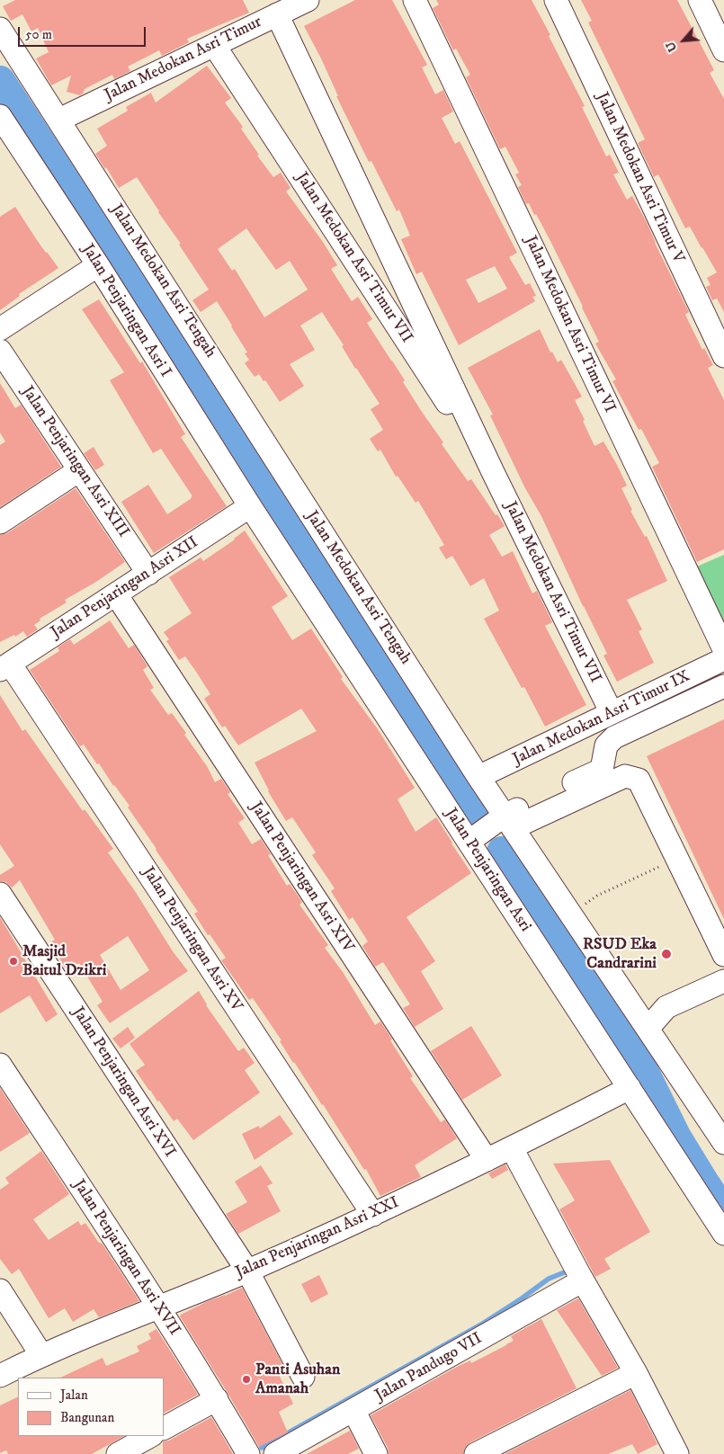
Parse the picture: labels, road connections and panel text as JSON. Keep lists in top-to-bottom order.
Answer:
{
  "streets": {
    "street": [
      "Jalan Medokan Asri Timur",
      "Jalan Medokan Asri Timur V",
      "Jalan Medokan Asri Timur VII",
      "Jalan Medokan Asri Tengah",
      "Jalan Penjaringan Asri I",
      "Jalan Medokan Asri Timur VI",
      "Jalan Penjaringan Asri XIII",
      "Jalan Penjaringan Asri XII",
      "Jalan Medokan Asri Timur IX",
      "Jalan Penjaringan Asri",
      "Jalan Penjaringan Asri XIV",
      "Jalan Penjaringan Asri XV",
      "Jalan Penjaringan Asri XVI",
      "Jalan Penjaringan Asri XXI",
      "Jalan Penjaringan Asri XVII",
      "Jalan Pandugo VII"
    ]
  },
  "crossings": [
    ["Jalan Medokan Asri Timur", "Jalan Medokan Asri Timur VII"],
    ["Jalan Medokan Asri Timur", "Jalan Medokan Asri Tengah"],
    ["Jalan Medokan Asri Timur VII", "Jalan Medokan Asri Timur IX"],
    ["Jalan Medokan Asri Tengah", "Jalan Medokan Asri Timur IX"],
    ["Jalan Penjaringan Asri I", "Jalan Penjaringan Asri XII"],
    ["Jalan Penjaringan Asri I", "Jalan Penjaringan Asri"],
    ["Jalan Penjaringan Asri XIII", "Jalan Penjaringan Asri XII"],
    ["Jalan Penjaringan Asri XII", "Jalan Penjaringan Asri"],
    ["Jalan Penjaringan Asri XII", "Jalan Penjaringan Asri XIV"],
    ["Jalan Penjaringan Asri XII", "Jalan Penjaringan Asri XV"],
    ["Jalan Penjaringan Asri", "Jalan Penjaringan Asri XXI"],
    ["Jalan Penjaringan Asri XIV", "Jalan Penjaringan Asri XXI"],
    ["Jalan Penjaringan Asri XV", "Jalan Penjaringan Asri XXI"],
    ["Jalan Penjaringan Asri XVI", "Jalan Penjaringan Asri XXI"],
    ["Jalan Penjaringan Asri XXI", "Jalan Penjaringan Asri XVII"]
  ],
  "places": ["RSUD Eka Candrarini", "Masjid Baitul Dzikri", "Panti Asuhan Amanah"],
  "legend": ["Jalan", "Bangunan"],
  "scale_bar": "50 m",
  "north": "bottom left"
}
